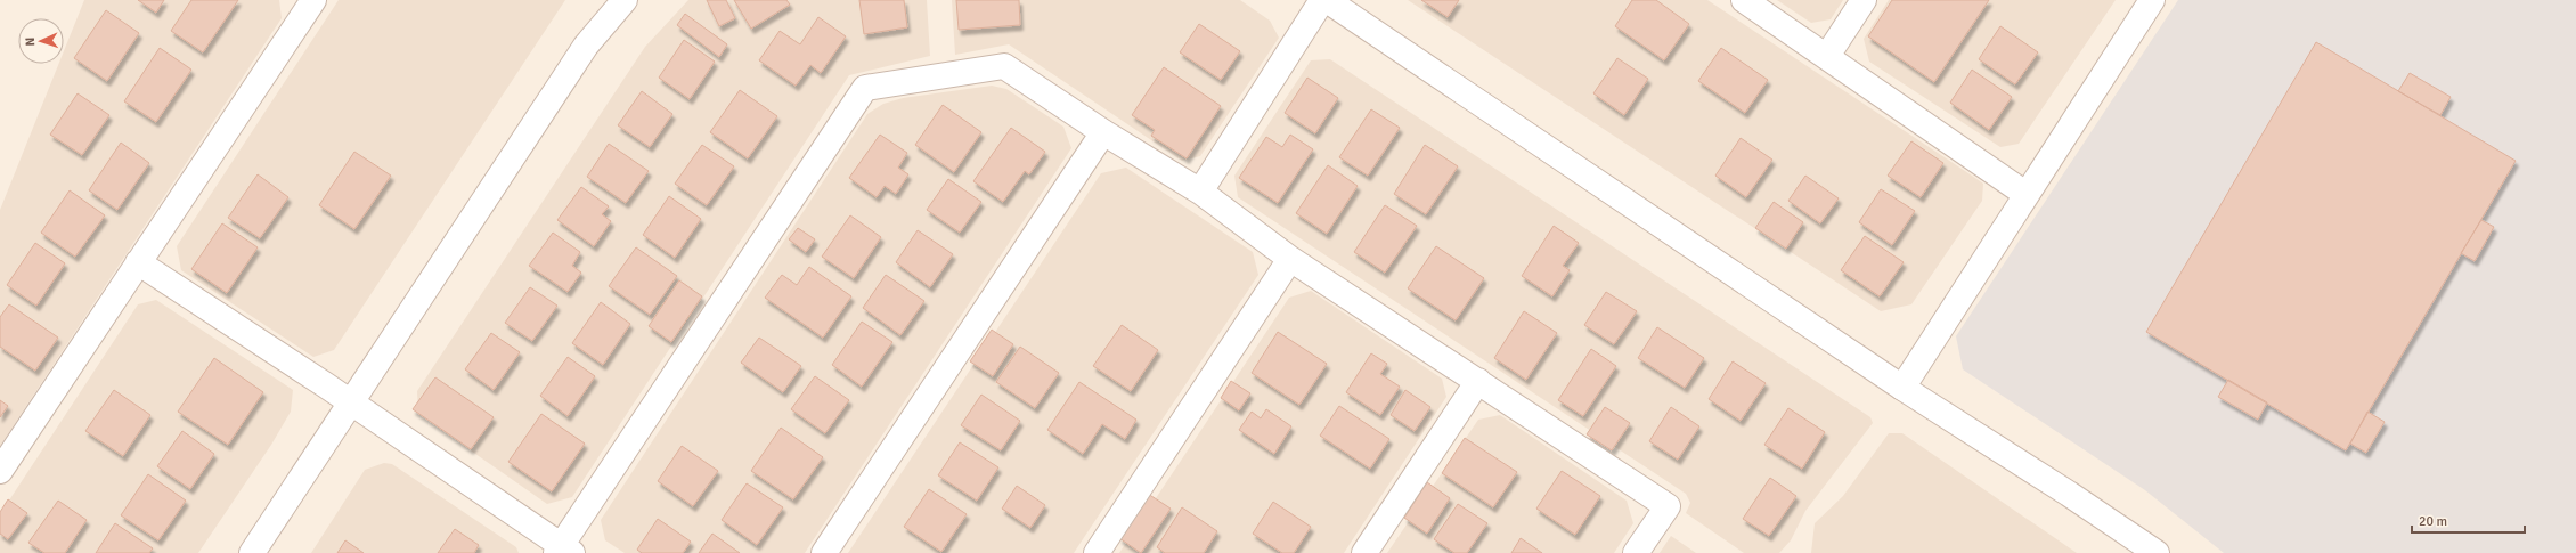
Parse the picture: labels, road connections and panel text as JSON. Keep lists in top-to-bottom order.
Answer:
{
  "scale_bar": "20 m",
  "north": "left"
}
